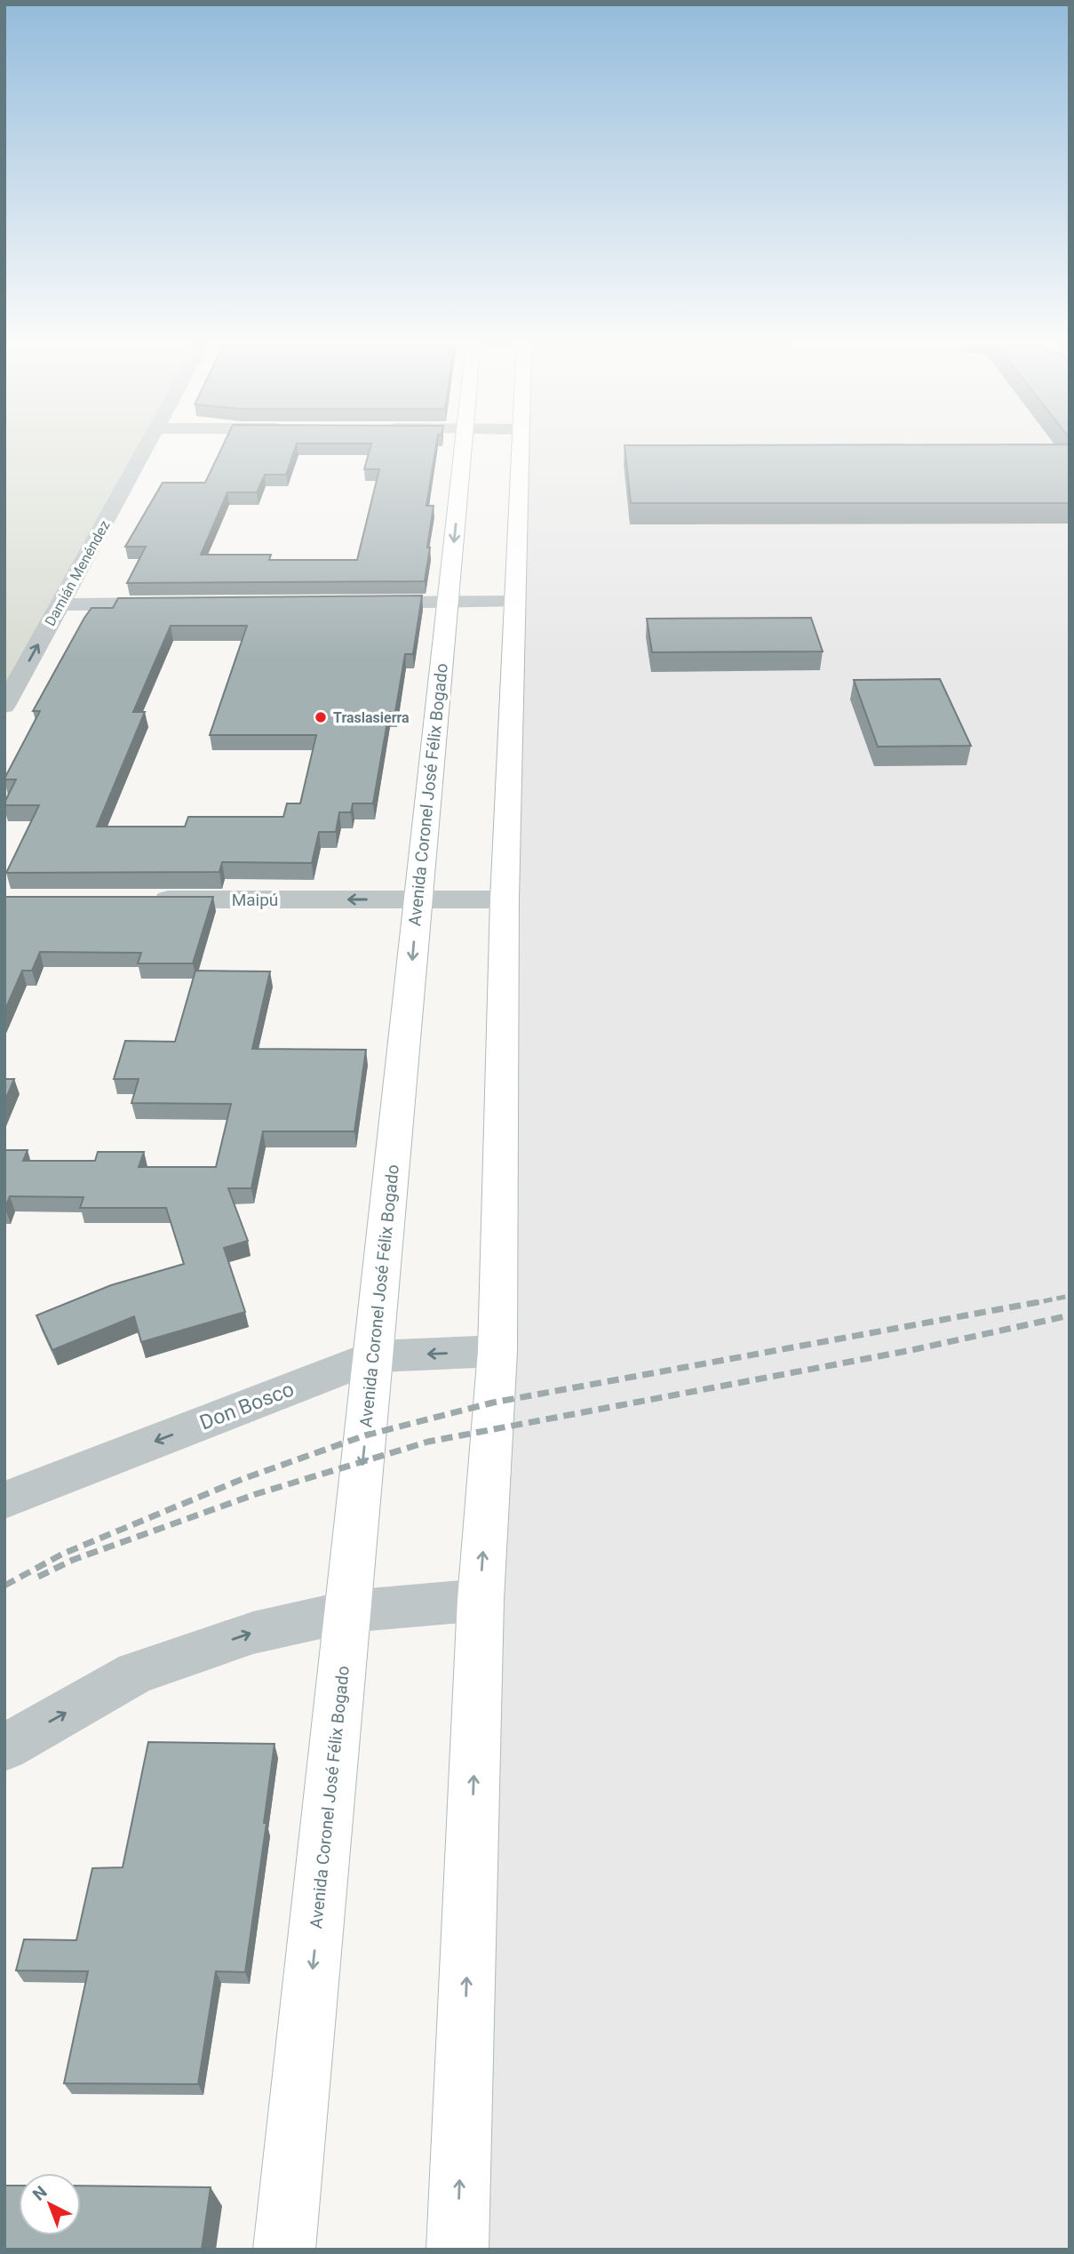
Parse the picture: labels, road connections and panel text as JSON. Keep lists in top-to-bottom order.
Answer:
{
  "streets": {
    "main road": ["Avenida Coronel José Félix Bogado"],
    "street": ["Damián Menéndez", "Maipú", "Don Bosco"]
  },
  "crossings": [
    ["Avenida Coronel José Félix Bogado", "Maipú"],
    ["Avenida Coronel José Félix Bogado", "Don Bosco"]
  ],
  "one_way": ["Damián Menéndez"],
  "places": ["Traslasierra"],
  "north": "top left"
}
